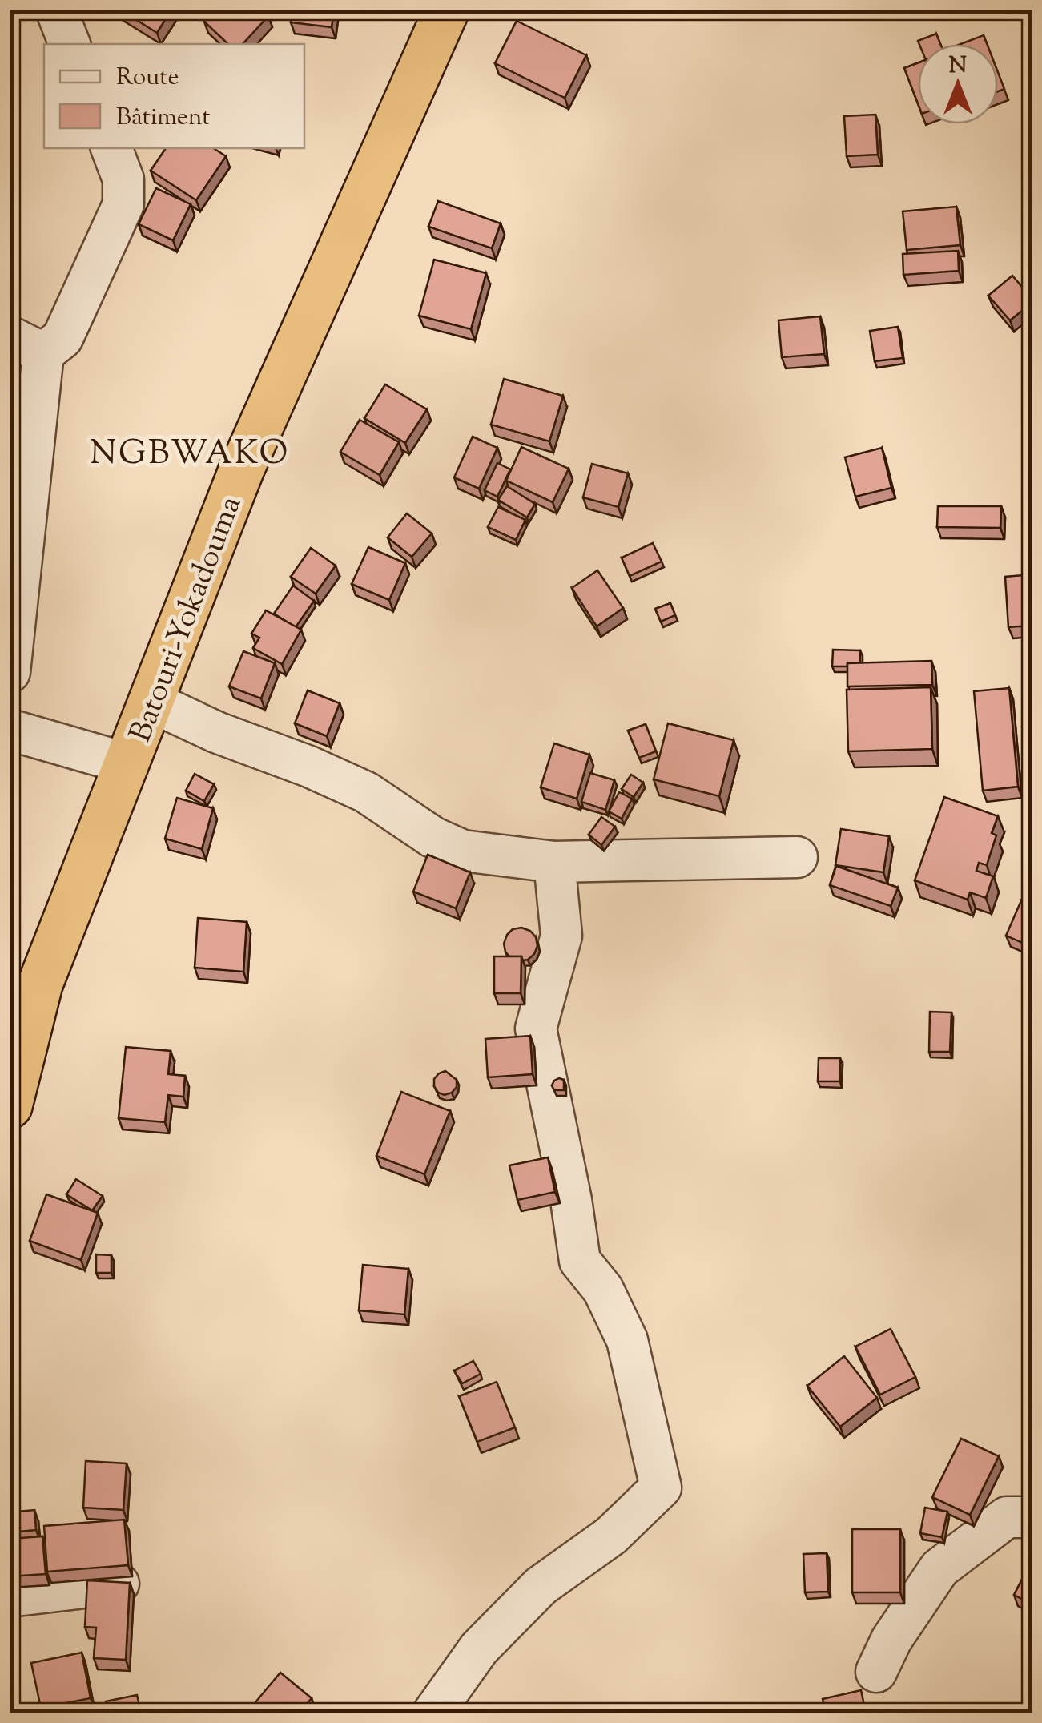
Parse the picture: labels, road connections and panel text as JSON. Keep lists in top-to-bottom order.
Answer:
{
  "streets": {
    "highway": ["Batouri-Yokadouma"]
  },
  "districts": ["NGBWAKO"],
  "legend": ["Route", "Bâtiment"],
  "north": "top"
}
